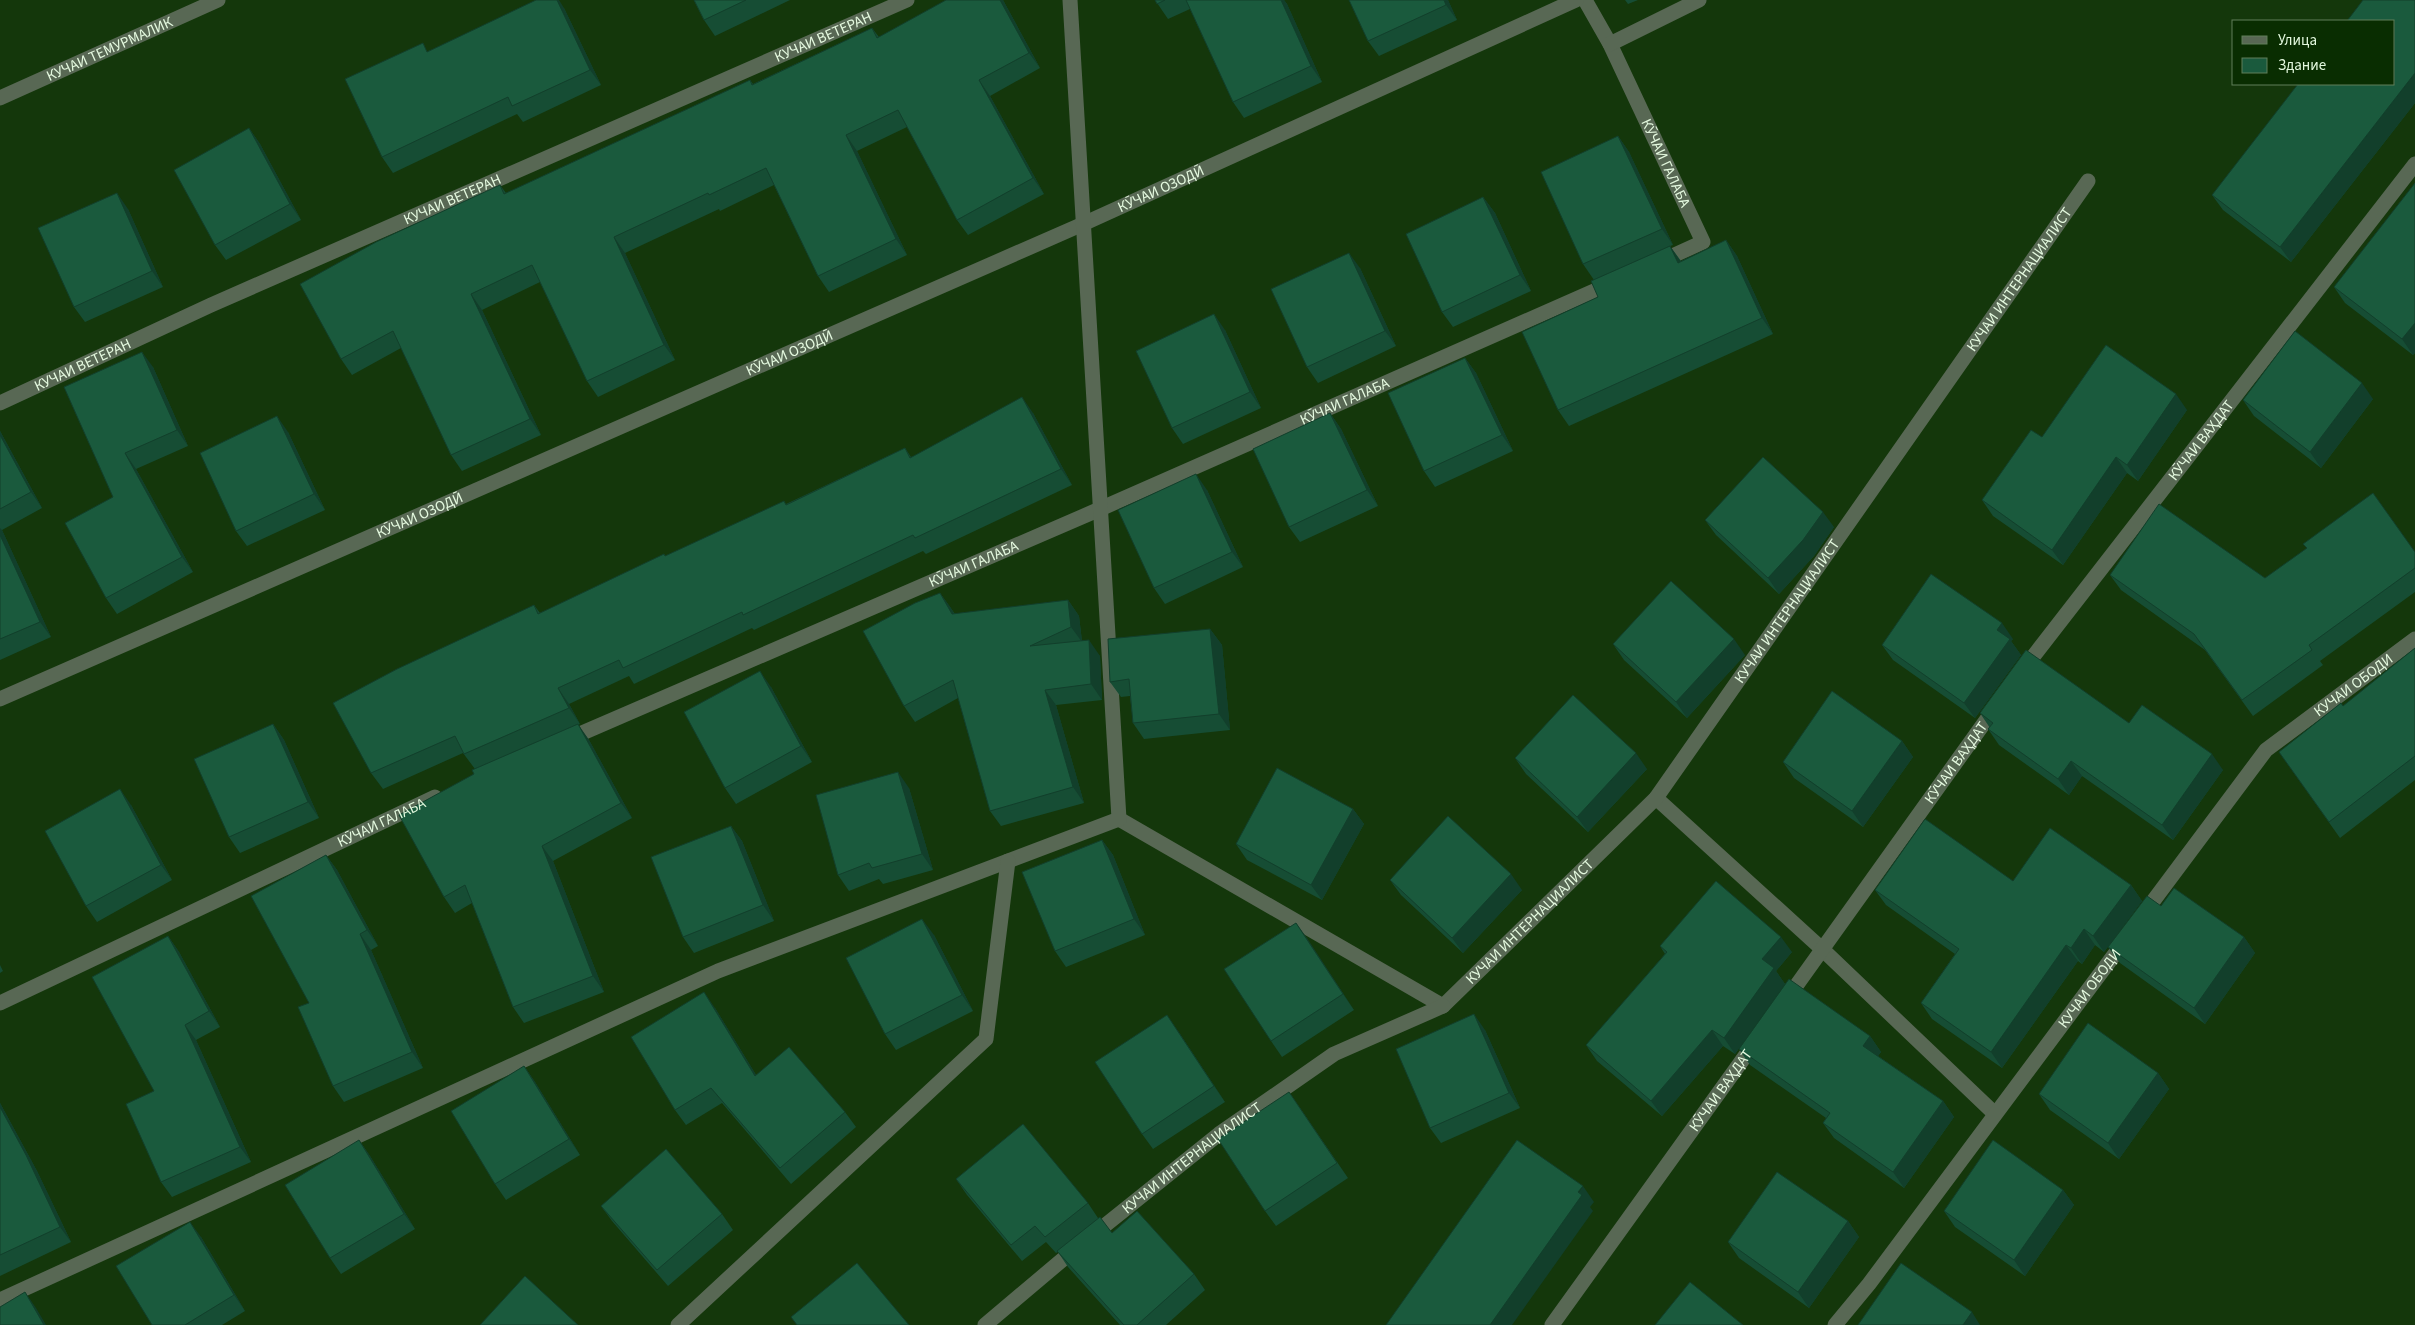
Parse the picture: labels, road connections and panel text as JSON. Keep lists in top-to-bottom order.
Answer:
{
  "streets": {
    "street": [
      "КУЧАИ ВЕТЕРАН",
      "КУЧАИ ТЕМУРМАЛИК",
      "КӮЧАИ ГАЛАБА",
      "КӮЧАИ ОЗОДӢ",
      "КУЧАИ ИНТЕРНАЦИАЛИСТ",
      "КӮЧАИ ВАҲДАТ",
      "КУЧАИ ОБОДИ"
    ]
  },
  "legend": ["Улица", "Здание"]
}
